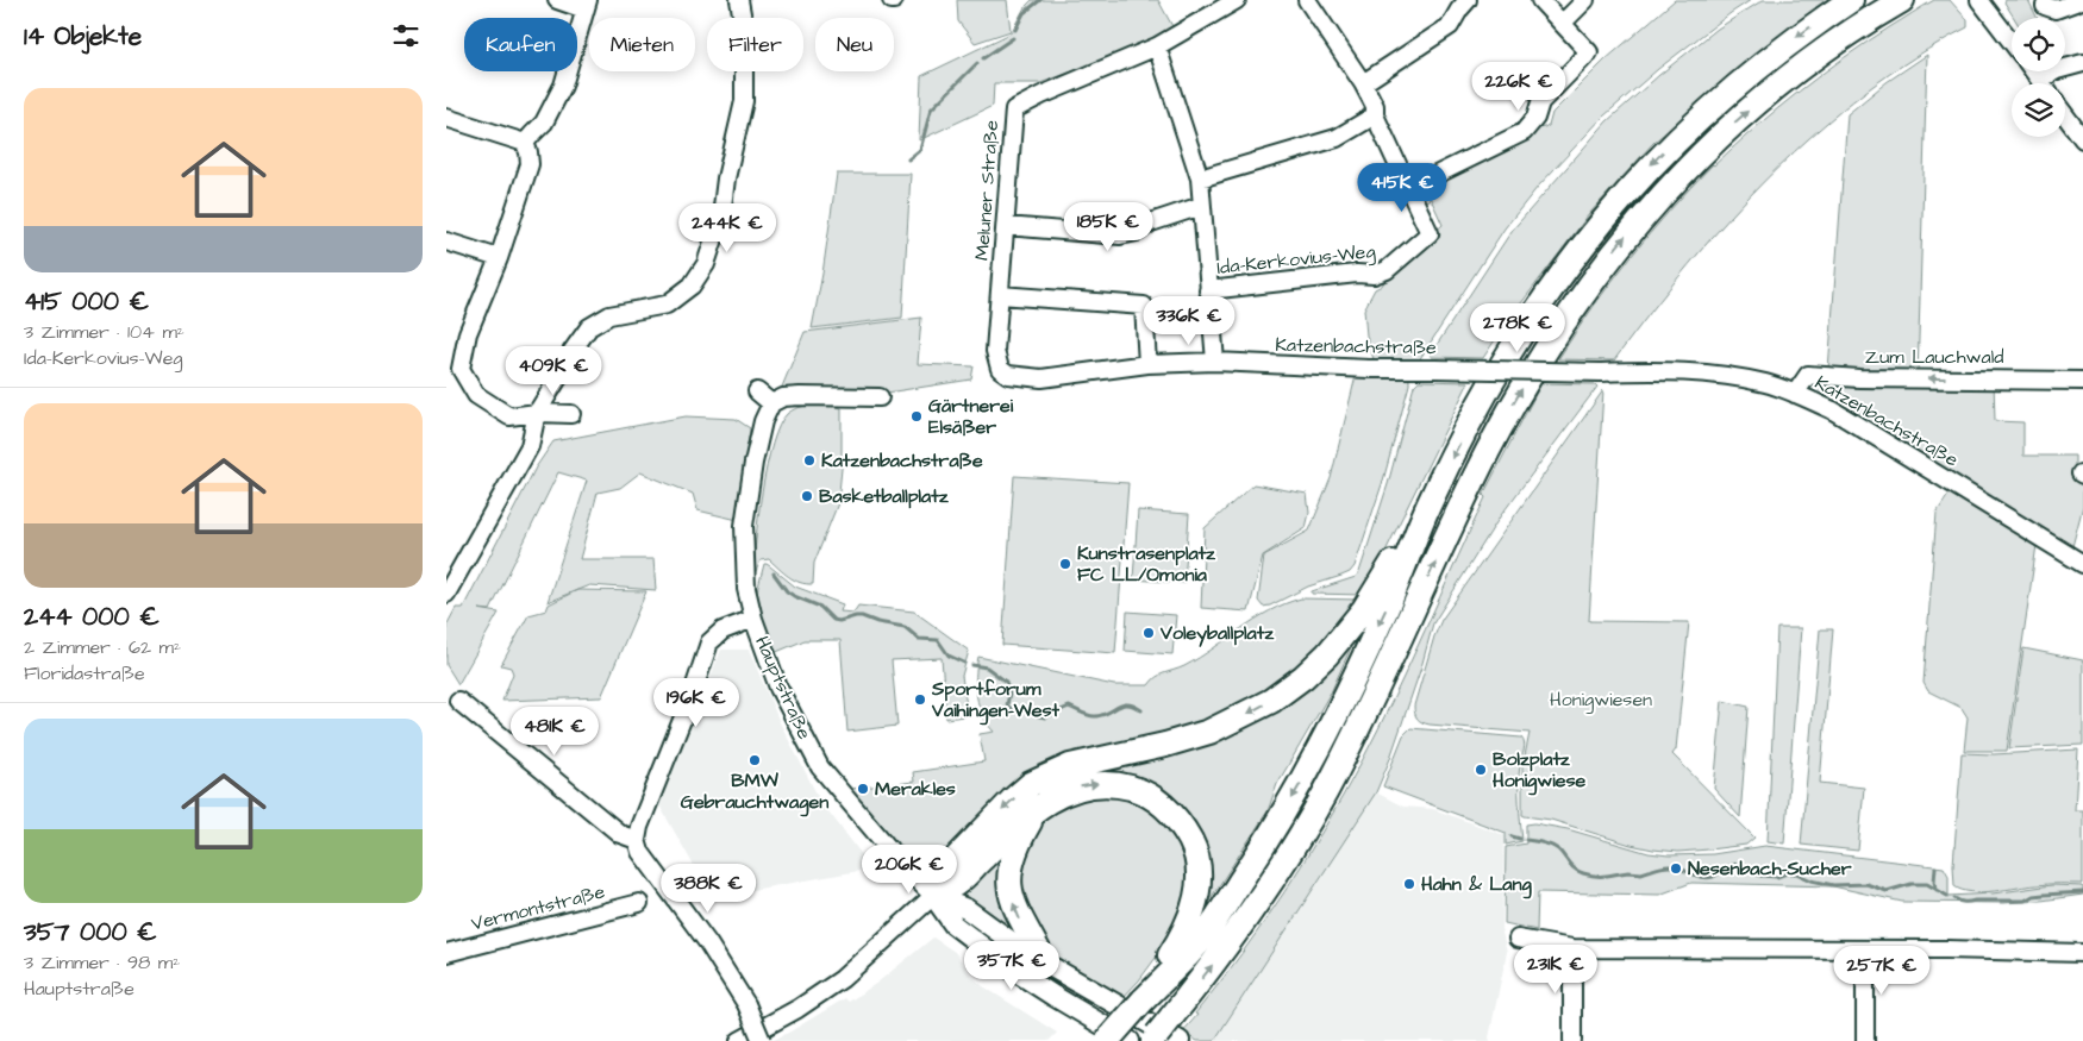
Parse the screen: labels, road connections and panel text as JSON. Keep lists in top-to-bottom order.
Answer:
{
  "streets": {
    "main road": ["Hauptstraße"],
    "street": [
      "Meluner Straße",
      "Ida-Kerkovius-Weg",
      "Katzenbachstraße",
      "Zum Lauchwald",
      "Vermontstraße"
    ]
  },
  "crossings": [
    ["Meluner Straße", "Katzenbachstraße"],
    ["Katzenbachstraße", "Zum Lauchwald"]
  ],
  "one_way": ["Zum Lauchwald"],
  "parks": ["Honigwiesen"],
  "places": [
    "Gärtnerei Elsäßer",
    "Katzenbachstraße",
    "Basketballplatz",
    "Kunstrasenplatz FC LL/Omonia",
    "Voleyballplatz",
    "Sportforum Vaihingen-West",
    "BMW Gebrauchtwagen",
    "Bolzplatz Honigwiese",
    "Merakles",
    "Nesenbach-Sucher",
    "Hahn & Lang"
  ],
  "page": {
    "heading": "14 Objekte",
    "chip": [
      "Kaufen",
      "Mieten",
      "Filter",
      "Neu"
    ],
    "price": [
      "226K €",
      "415K €",
      "185K €",
      "244K €",
      "336K €",
      "278K €",
      "409K €",
      "196K €",
      "481K €",
      "206K €",
      "388K €",
      "357K €",
      "231K €",
      "257K €"
    ],
    "list": [
      {
        "name": "415 000 €",
        "note": "3 Zimmer · 104 m² · Ida-Kerkovius-Weg"
      },
      {
        "name": "244 000 €",
        "note": "2 Zimmer · 62 m² · Floridastraße"
      },
      {
        "name": "357 000 €",
        "note": "3 Zimmer · 98 m² · Hauptstraße"
      }
    ]
  }
}
